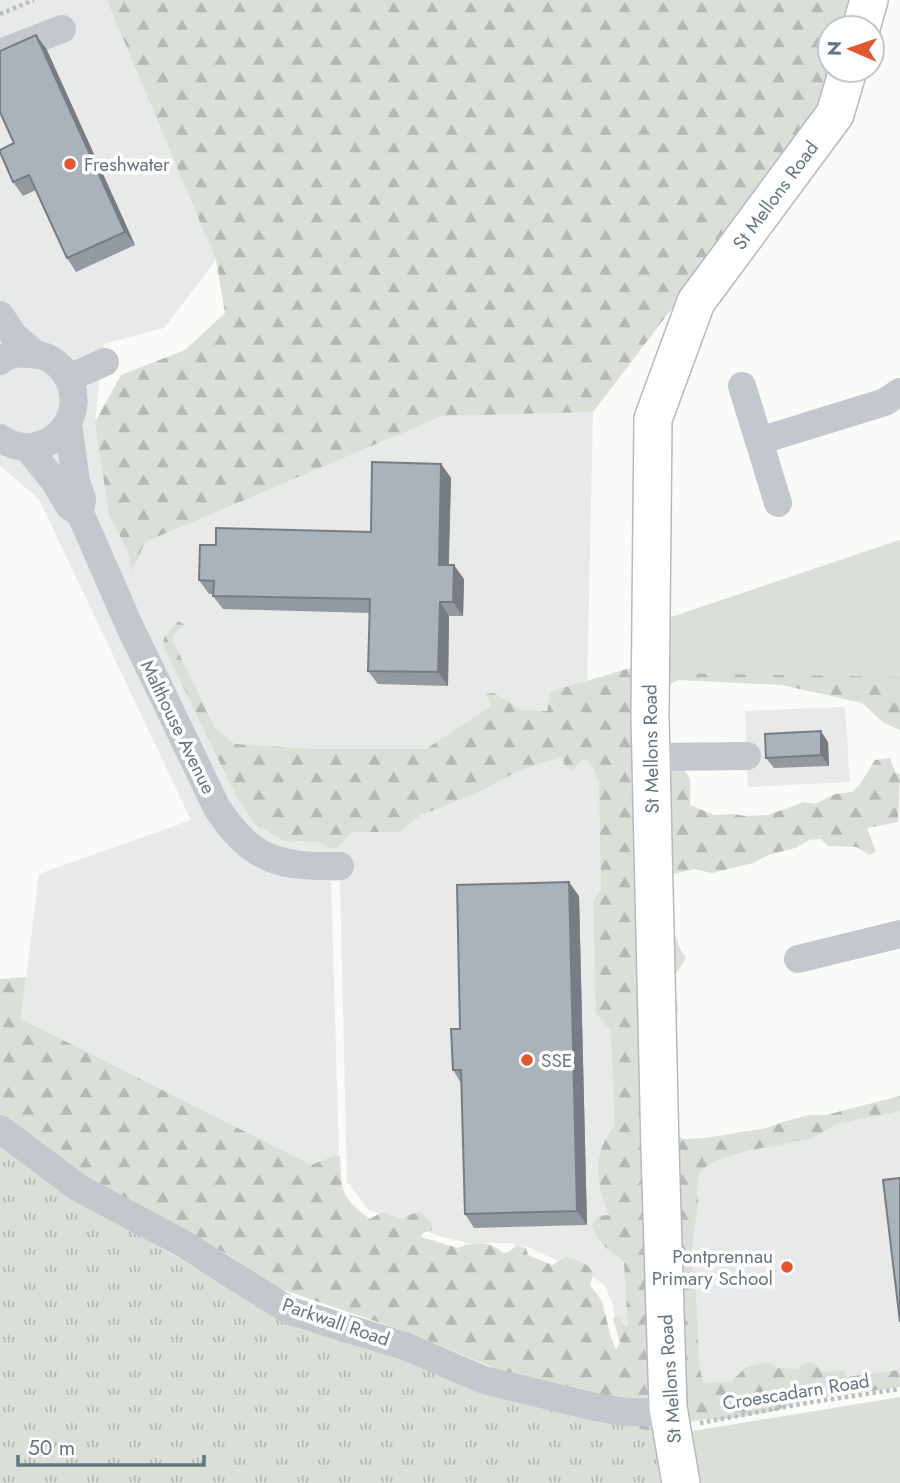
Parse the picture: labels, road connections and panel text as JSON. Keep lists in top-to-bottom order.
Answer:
{
  "streets": {
    "main road": ["St Mellons Road"],
    "street": ["Malthouse Avenue", "Parkwall Road"],
    "path": ["Croescadarn Road"]
  },
  "crossings": [
    ["St Mellons Road", "Parkwall Road"],
    ["St Mellons Road", "Croescadarn Road"],
    ["Parkwall Road", "Croescadarn Road"]
  ],
  "places": ["Freshwater", "SSE", "Pontprennau Primary School"],
  "scale_bar": "50 m",
  "north": "left"
}
